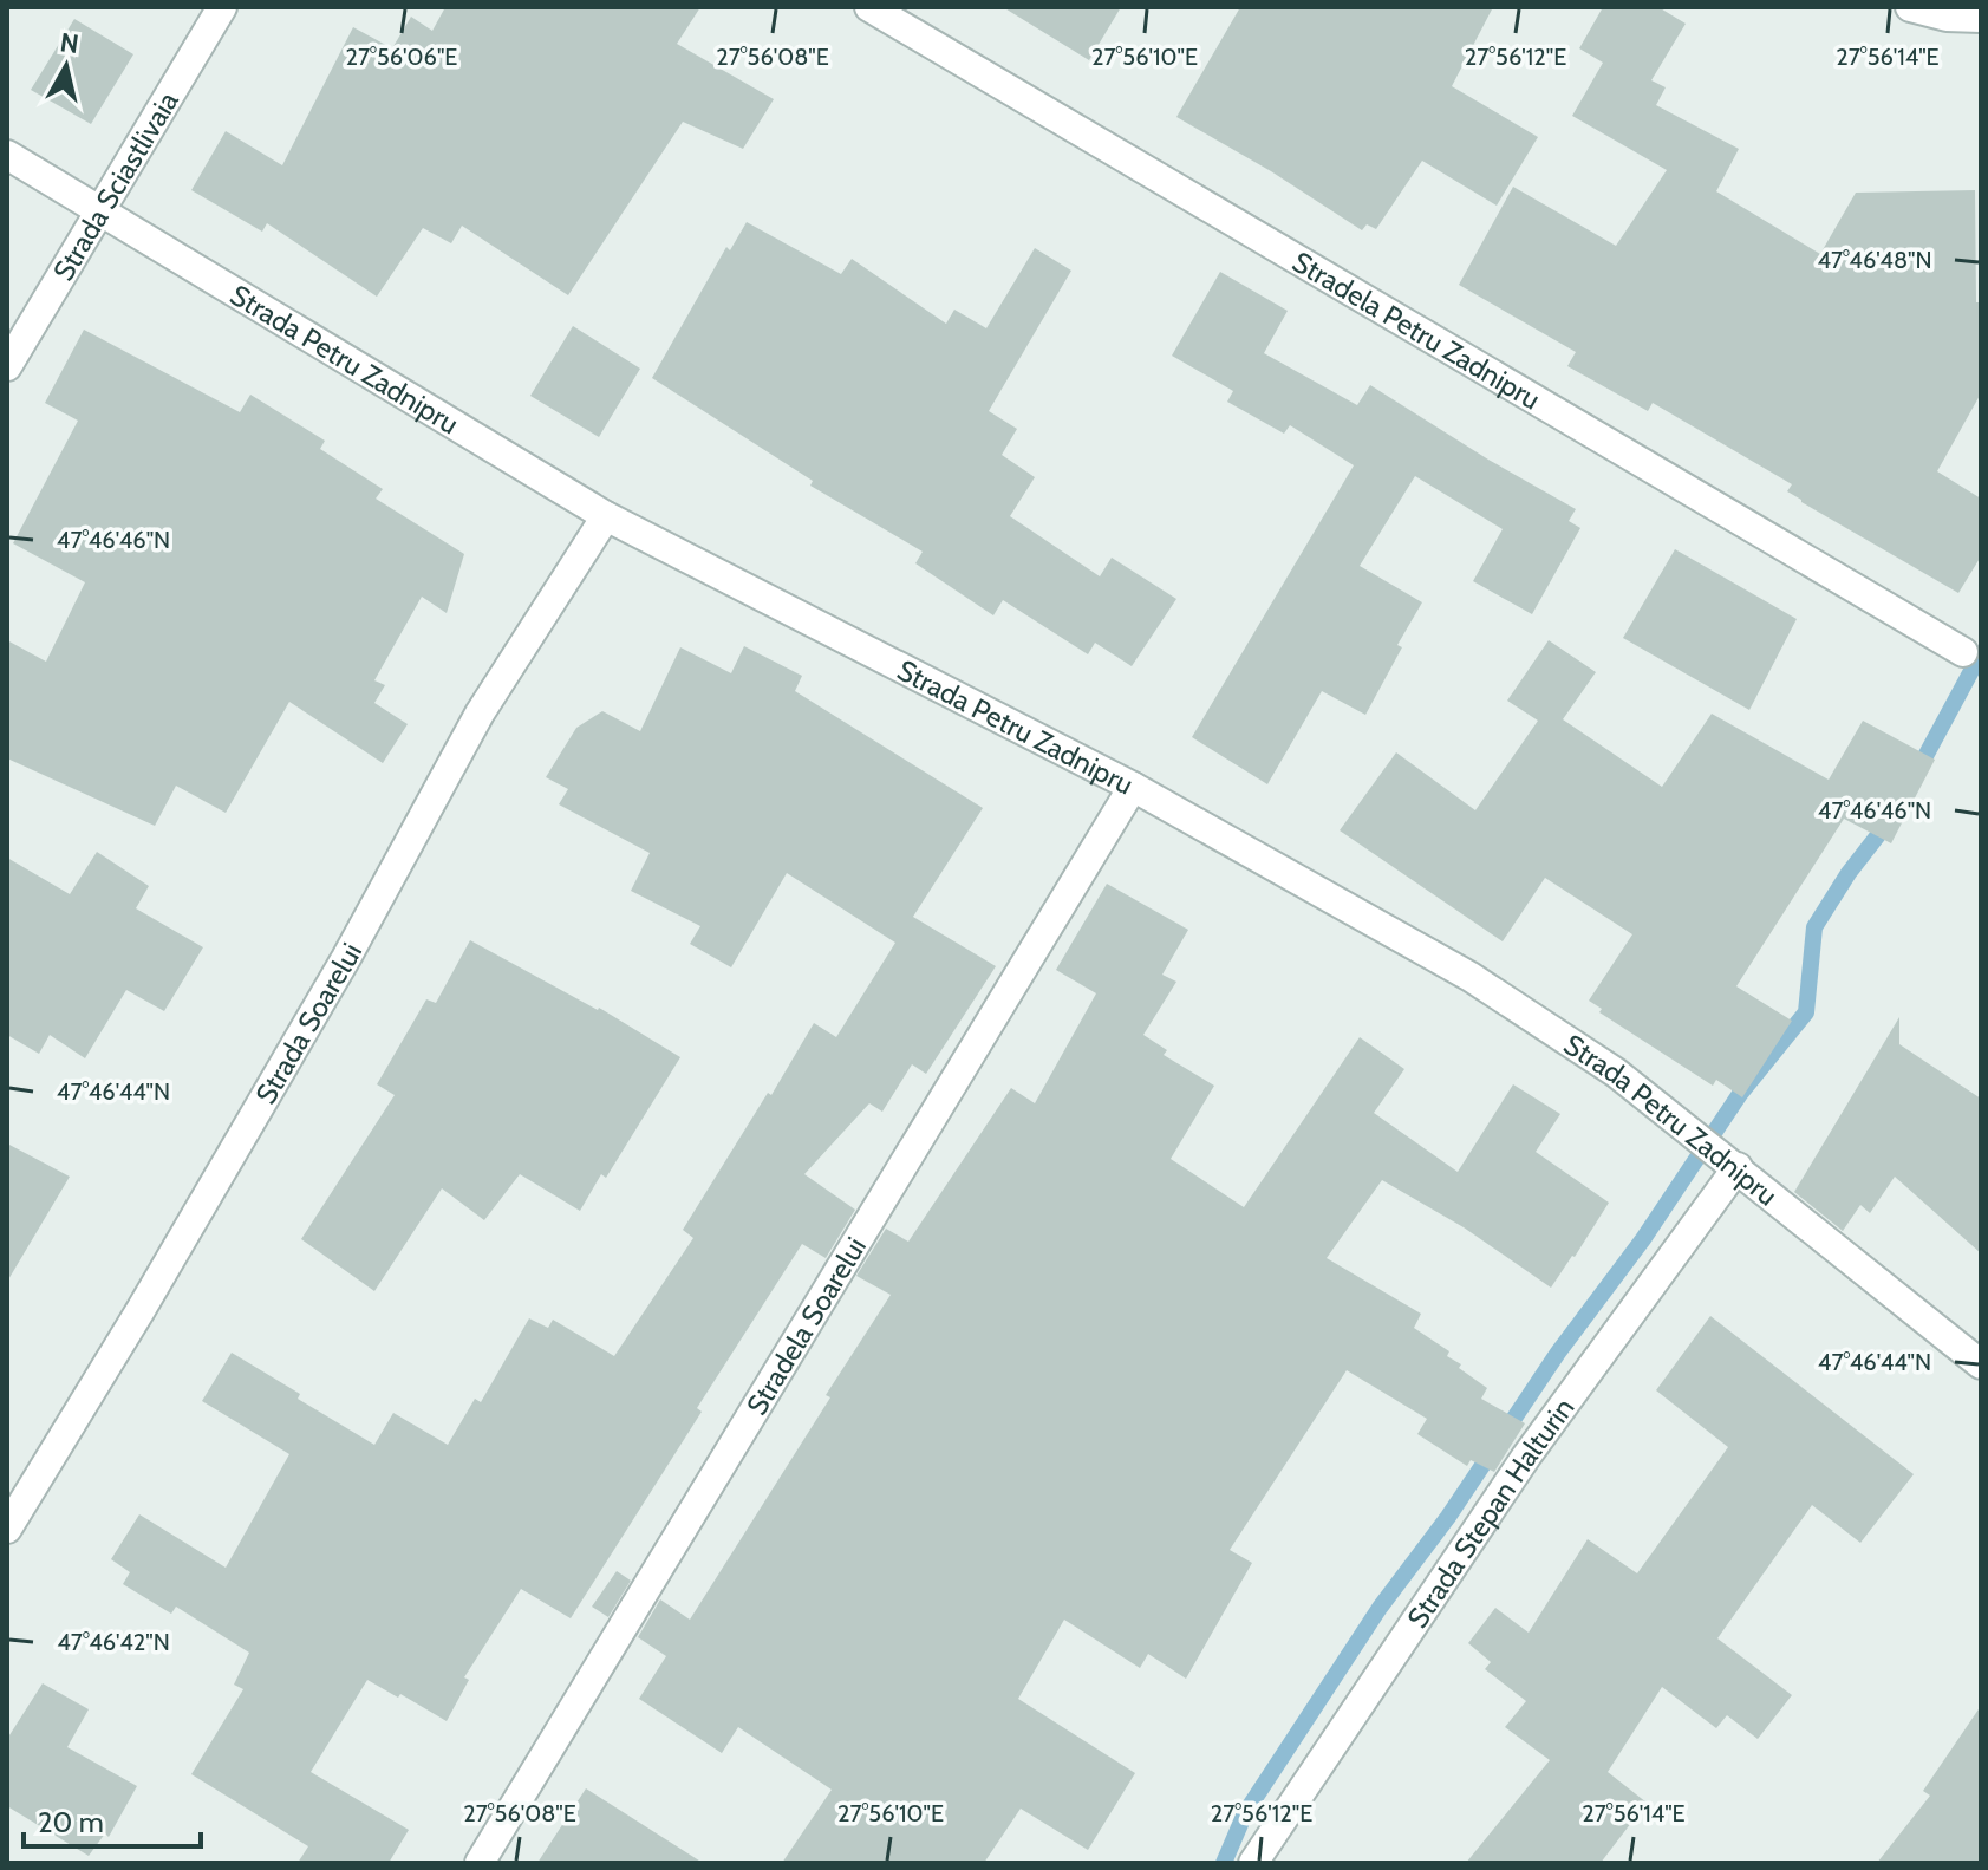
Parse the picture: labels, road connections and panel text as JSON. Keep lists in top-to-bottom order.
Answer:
{
  "streets": {
    "street": [
      "Strada Sciastlivaia",
      "Stradela Petru Zadnipru",
      "Strada Petru Zadnipru",
      "Strada Soarelui",
      "Stradela Soarelui",
      "Strada Stepan Halturin"
    ]
  },
  "crossings": [
    ["Strada Sciastlivaia", "Strada Petru Zadnipru"],
    ["Strada Petru Zadnipru", "Strada Soarelui"],
    ["Strada Petru Zadnipru", "Stradela Soarelui"],
    ["Strada Petru Zadnipru", "Strada Stepan Halturin"]
  ],
  "scale_bar": "20 m",
  "north": "top",
  "coordinates": [
    "27°56'06\"E",
    "27°56'08\"E",
    "27°56'10\"E",
    "27°56'12\"E",
    "27°56'14\"E",
    "47°46'48\"N",
    "47°46'46\"N",
    "47°46'44\"N",
    "47°46'42\"N"
  ]
}
